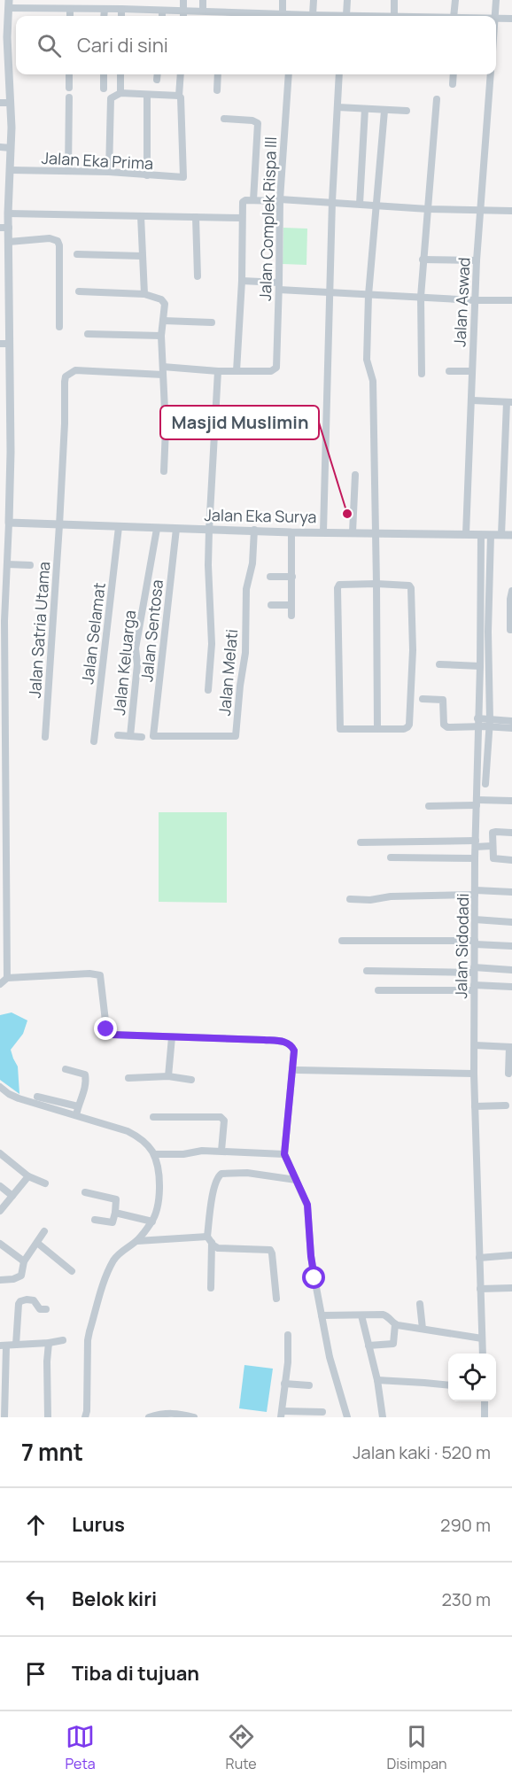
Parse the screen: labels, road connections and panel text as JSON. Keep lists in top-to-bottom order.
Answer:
{
  "streets": {
    "street": [
      "Jalan Eka Prima",
      "Jalan Complek Rispa III",
      "Jalan Aswad",
      "Jalan Eka Surya",
      "Jalan Satria Utama",
      "Jalan Sentosa",
      "Jalan Selamat",
      "Jalan Keluarga",
      "Jalan Melati",
      "Jalan Sidodadi"
    ]
  },
  "crossings": [
    ["Jalan Aswad", "Jalan Eka Surya"],
    ["Jalan Eka Surya", "Jalan Satria Utama"],
    ["Jalan Eka Surya", "Jalan Sentosa"],
    ["Jalan Eka Surya", "Jalan Selamat"],
    ["Jalan Eka Surya", "Jalan Keluarga"],
    ["Jalan Eka Surya", "Jalan Melati"],
    ["Jalan Eka Surya", "Jalan Sidodadi"],
    ["Jalan Sentosa", "Jalan Melati"]
  ],
  "places": ["Masjid Muslimin"],
  "page": {
    "search": "Cari di sini",
    "heading": ["7 mnt", "Jalan kaki · 520 m"],
    "list": [
      ["Lurus", "290 m"],
      ["Belok kiri", "230 m"],
      "Tiba di tujuan"
    ],
    "nav": ["Peta", "Rute", "Disimpan"]
  }
}
